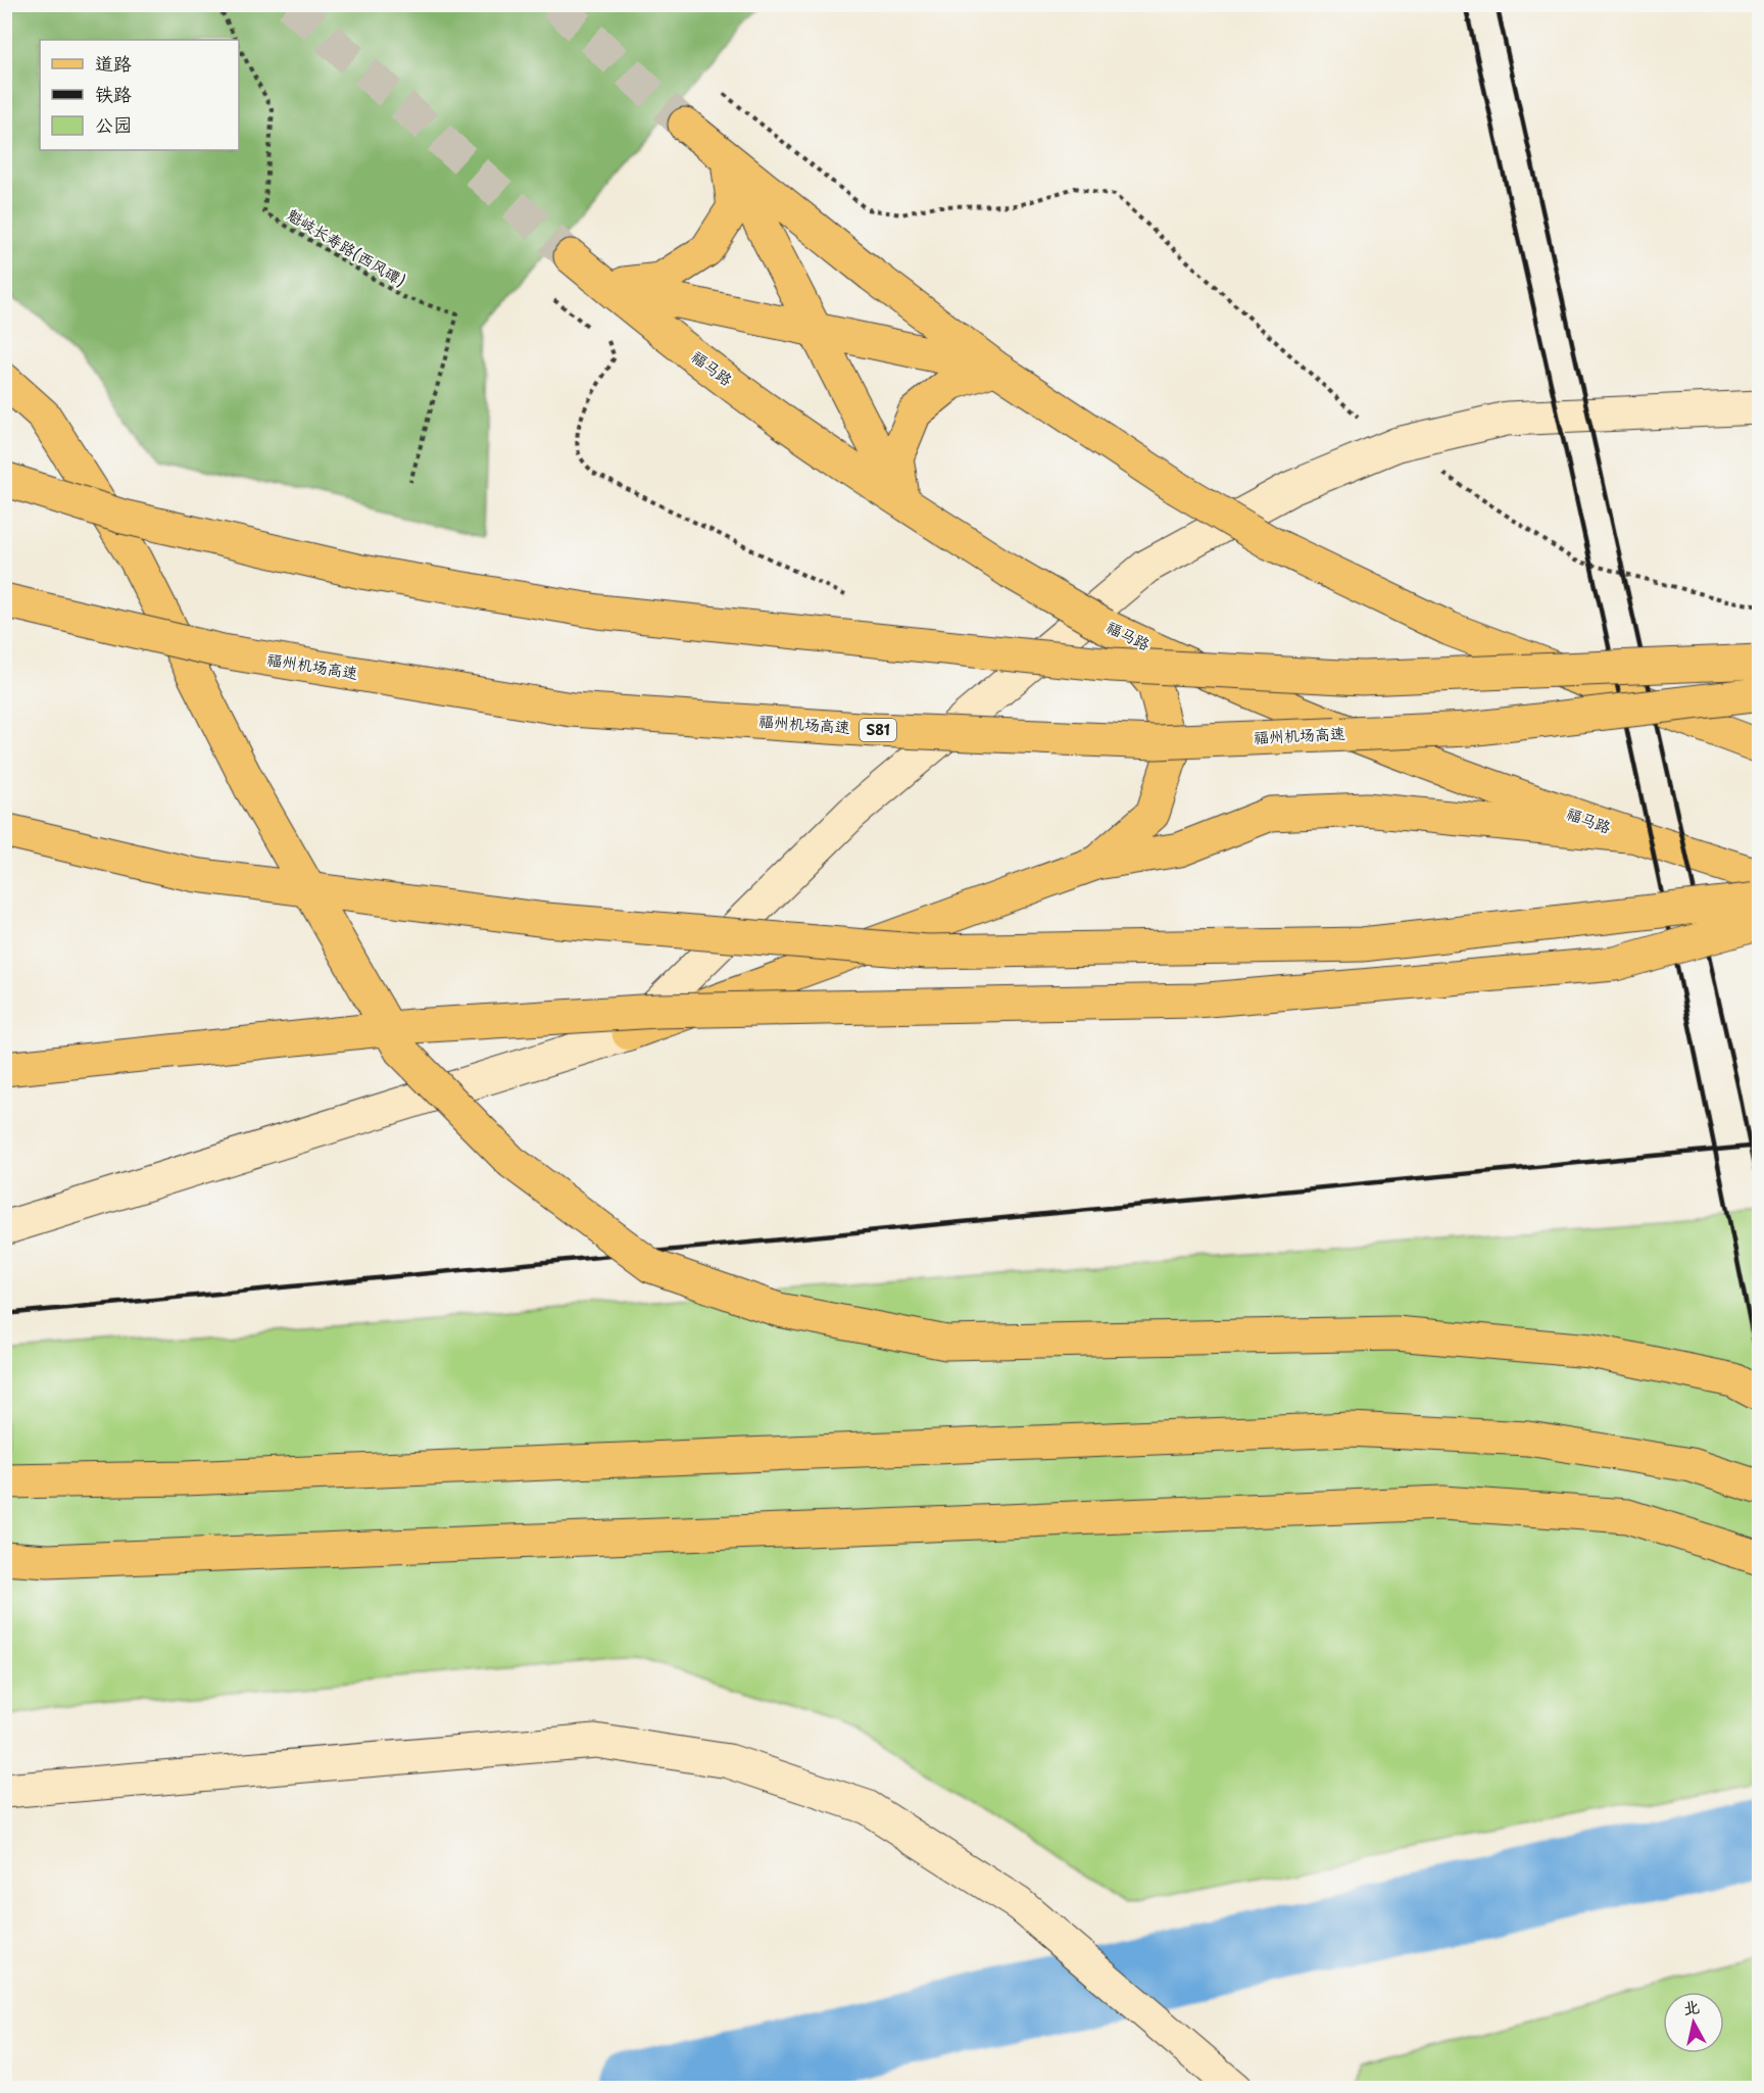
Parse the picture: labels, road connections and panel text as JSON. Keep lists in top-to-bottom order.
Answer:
{
  "streets": {
    "main road": ["福马路", "福州机场高速", "S81"],
    "path": ["魁岐长寿路(西风磹)"]
  },
  "legend": ["道路", "铁路", "公园"],
  "north": "top"
}
